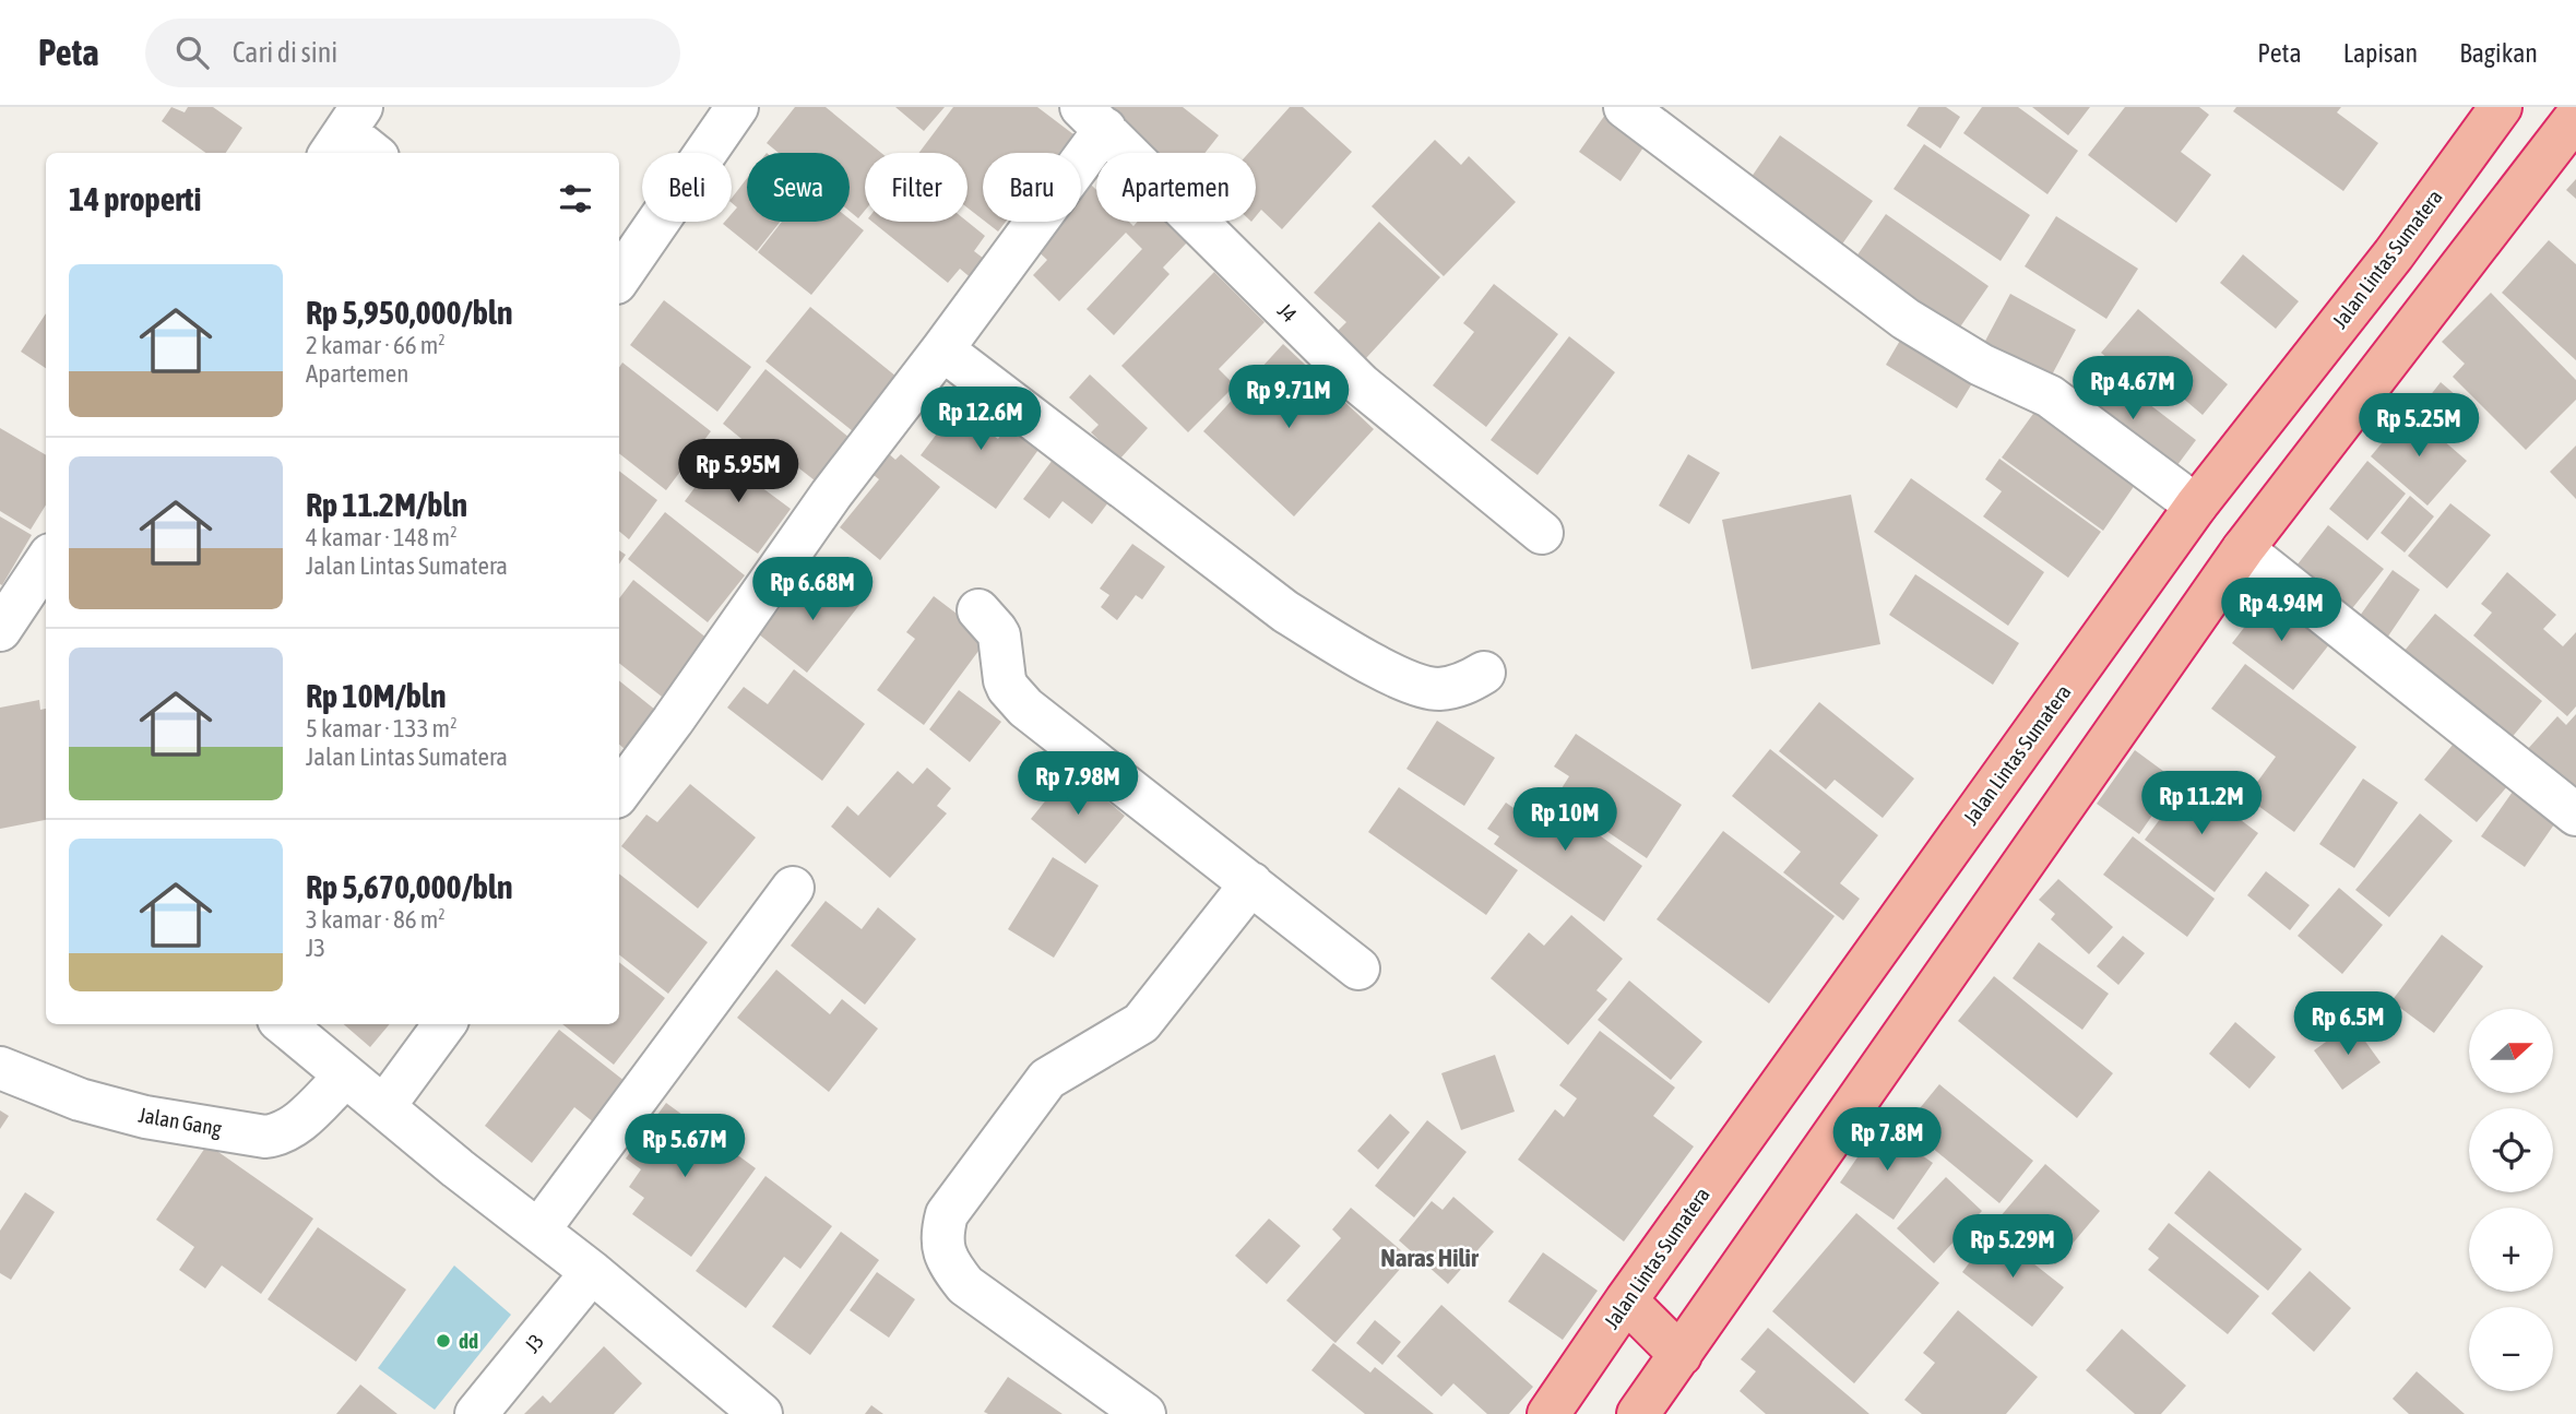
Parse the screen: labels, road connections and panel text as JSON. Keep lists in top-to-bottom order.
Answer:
{
  "streets": {
    "highway": ["Jalan Lintas Sumatera"],
    "street": ["J4", "Jalan Gang", "J3"]
  },
  "districts": ["Naras Hilir"],
  "places": ["dd"],
  "north": "right",
  "page": {
    "header": "Peta",
    "search": "Cari di sini",
    "nav": ["Peta", "Lapisan", "Bagikan"],
    "chip": [
      "Beli",
      "Sewa",
      "Filter",
      "Baru",
      "Apartemen"
    ],
    "heading": "14 properti",
    "list": [
      {
        "name": "Rp 5,950,000/bln",
        "note": "2 kamar · 66 m² · Apartemen"
      },
      {
        "name": "Rp 11.2M/bln",
        "note": "4 kamar · 148 m² · Jalan Lintas Sumatera"
      },
      {
        "name": "Rp 10M/bln",
        "note": "5 kamar · 133 m² · Jalan Lintas Sumatera"
      },
      {
        "name": "Rp 5,670,000/bln",
        "note": "3 kamar · 86 m² · J3"
      }
    ],
    "price": [
      "Rp 4.67M",
      "Rp 9.71M",
      "Rp 12.6M",
      "Rp 5.25M",
      "Rp 5.95M",
      "Rp 6.68M",
      "Rp 4.94M",
      "Rp 7.98M",
      "Rp 11.2M",
      "Rp 10M",
      "Rp 6.5M",
      "Rp 7.8M",
      "Rp 5.67M",
      "Rp 5.29M"
    ],
    "map_buttons": ["+", "−"]
  }
}
